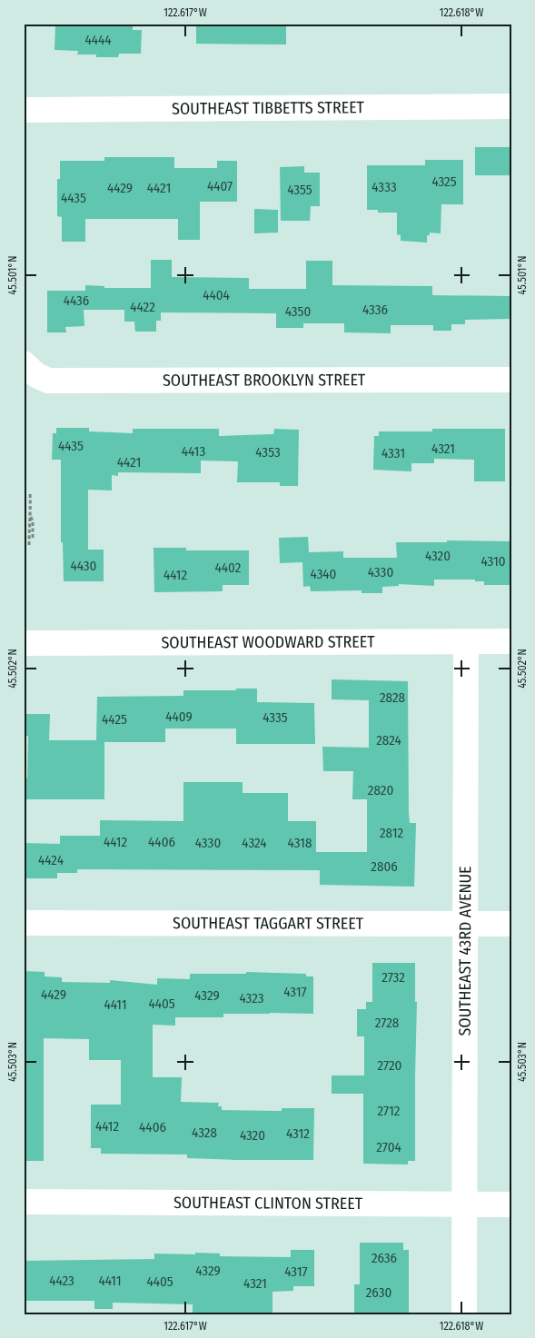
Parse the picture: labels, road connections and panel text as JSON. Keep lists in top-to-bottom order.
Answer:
{
  "streets": {
    "street": [
      "SOUTHEAST TIBBETTS STREET",
      "SOUTHEAST BROOKLYN STREET",
      "SOUTHEAST WOODWARD STREET",
      "SOUTHEAST TAGGART STREET",
      "SOUTHEAST 43RD AVENUE",
      "SOUTHEAST CLINTON STREET"
    ]
  },
  "crossings": [
    ["SOUTHEAST WOODWARD STREET", "SOUTHEAST 43RD AVENUE"],
    ["SOUTHEAST TAGGART STREET", "SOUTHEAST 43RD AVENUE"],
    ["SOUTHEAST 43RD AVENUE", "SOUTHEAST CLINTON STREET"]
  ],
  "house_numbers": [
    "4444",
    "4325",
    "4407",
    "4333",
    "4429",
    "4421",
    "4355",
    "4435",
    "4404",
    "4436",
    "4422",
    "4336",
    "4350",
    "4435",
    "4321",
    "4413",
    "4353",
    "4331",
    "4421",
    "4320",
    "4310",
    "4430",
    "4402",
    "4330",
    "4340",
    "4412",
    "2828",
    "4409",
    "4335",
    "4425",
    "2824",
    "2820",
    "2812",
    "4412",
    "4406",
    "4330",
    "4324",
    "4318",
    "4424",
    "2806",
    "2732",
    "4317",
    "4429",
    "4329",
    "4323",
    "4405",
    "4411",
    "2728",
    "2720",
    "2712",
    "4412",
    "4406",
    "4328",
    "4312",
    "4320",
    "2704",
    "2636",
    "4329",
    "4317",
    "4423",
    "4411",
    "4405",
    "4321",
    "2630"
  ],
  "coordinates": [
    "122.617°W",
    "122.618°W",
    "45.501°N",
    "45.502°N",
    "45.503°N"
  ]
}
